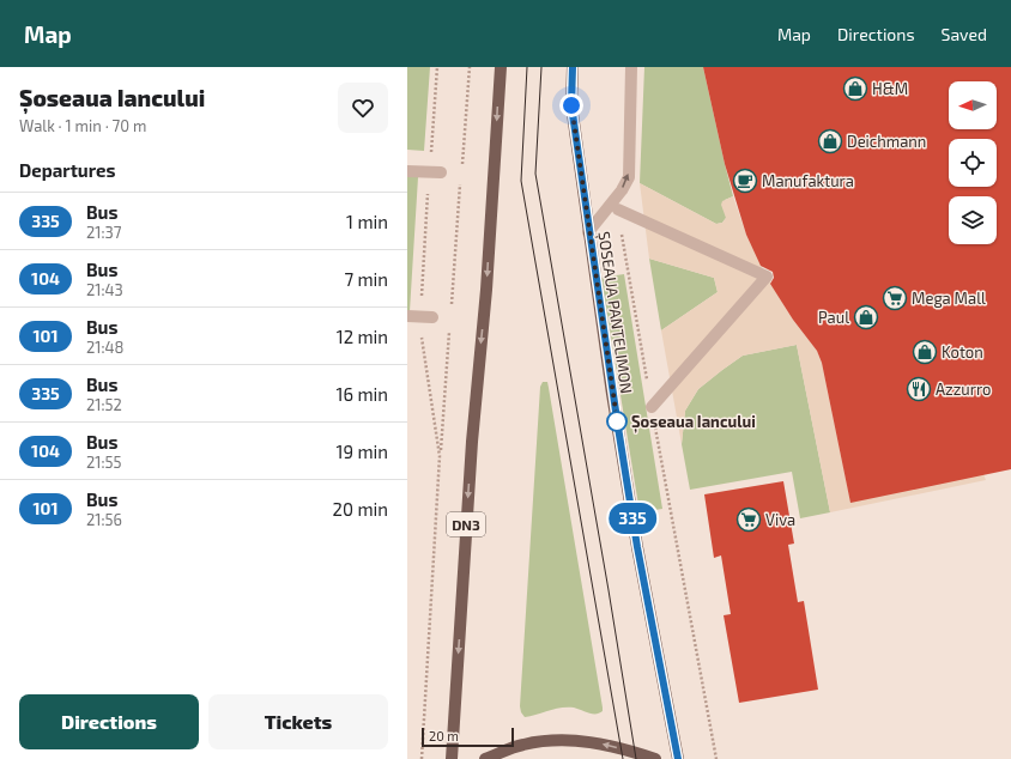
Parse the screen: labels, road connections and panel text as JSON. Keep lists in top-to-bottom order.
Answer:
{
  "streets": {
    "main road": ["ȘOSEAUA PANTELIMON", "DN3"]
  },
  "places": {
    "shop": [
      "H&M",
      "Deichmann",
      "Paul",
      "Koton"
    ],
    "cafe": ["Manufaktura"],
    "supermarket": ["Mega Mall", "Viva"],
    "restaurant": ["Azzurro"],
    "other": ["Șoseaua Iancului"]
  },
  "lines": ["bus line 335"],
  "scale_bar": "20 m",
  "north": "left",
  "page": {
    "header": "Map",
    "nav": ["Map", "Directions", "Saved"],
    "heading": [
      ["Șoseaua Iancului", "Walk · 1 min · 70 m"],
      "Departures"
    ],
    "on_map": "335",
    "list": [
      {
        "mark": "335",
        "name": "Bus",
        "note": "21:37",
        "value": "1 min"
      },
      {
        "mark": "104",
        "name": "Bus",
        "note": "21:43",
        "value": "7 min"
      },
      {
        "mark": "101",
        "name": "Bus",
        "note": "21:48",
        "value": "12 min"
      },
      {
        "mark": "335",
        "name": "Bus",
        "note": "21:52",
        "value": "16 min"
      },
      {
        "mark": "104",
        "name": "Bus",
        "note": "21:55",
        "value": "19 min"
      },
      {
        "mark": "101",
        "name": "Bus",
        "note": "21:56",
        "value": "20 min"
      }
    ],
    "buttons": ["Directions", "Tickets"],
    "scale": "20 m"
  }
}
